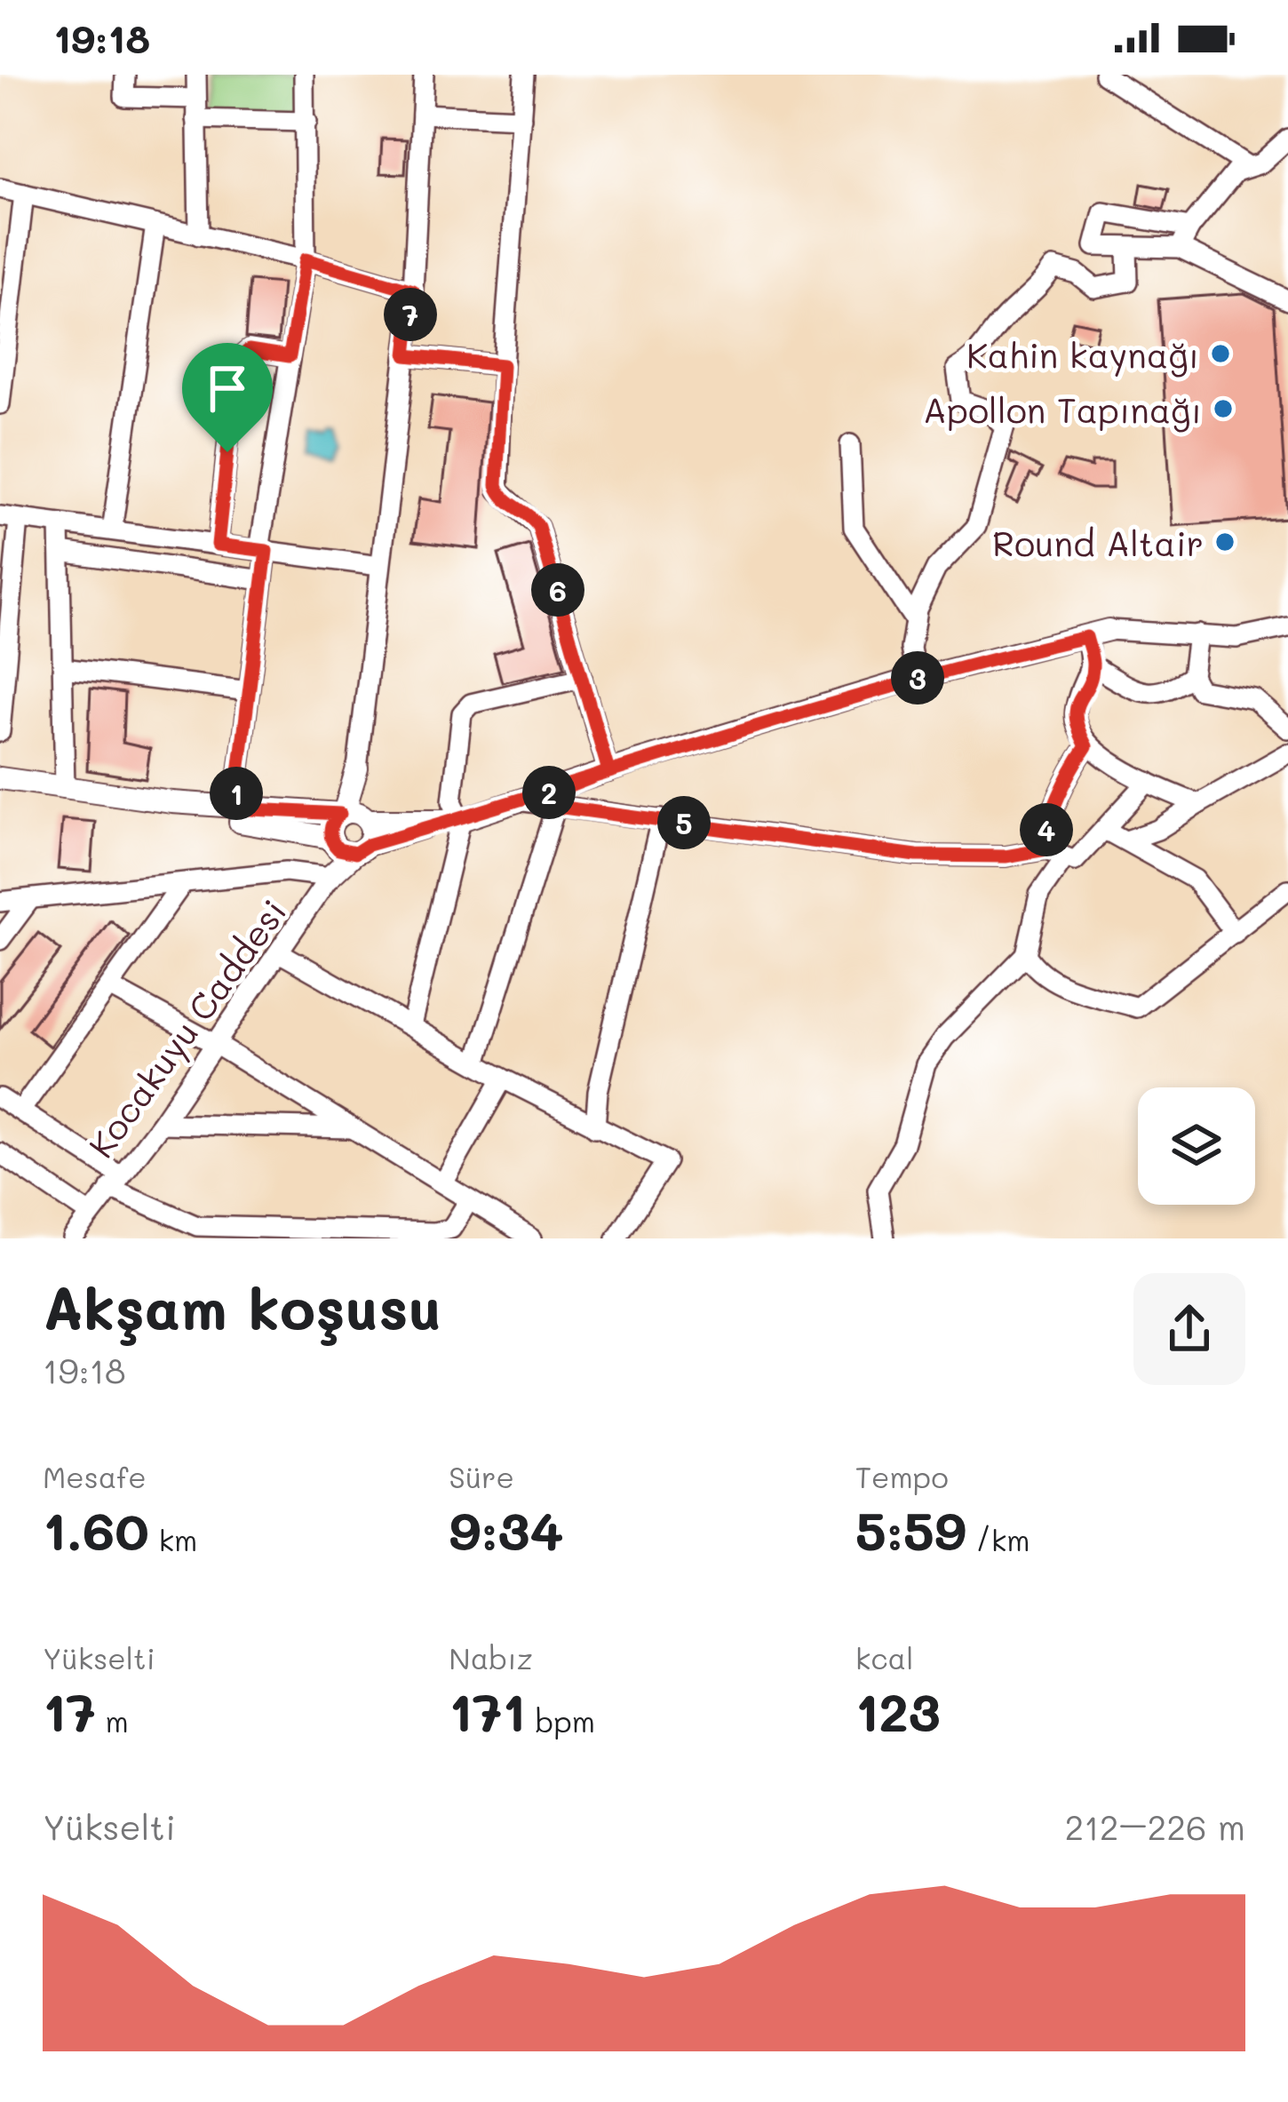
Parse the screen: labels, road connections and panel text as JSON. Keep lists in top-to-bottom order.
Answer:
{
  "streets": {
    "main road": ["Kocakuyu Caddesi"]
  },
  "places": ["Kahin kaynağı", "Apollon Tapınağı", "Round Altair"],
  "page": {
    "status": "19:18",
    "pins": [
      "7",
      "6",
      "3",
      "2",
      "1",
      "5",
      "4"
    ],
    "heading": ["Akşam koşusu", "19:18"],
    "stats": [
      ["Mesafe", "1.60 km"],
      ["Süre", "9:34"],
      ["Tempo", "5:59 /km"],
      ["Yükselti", "17 m"],
      ["Nabız", "171 bpm"],
      ["kcal", "123"]
    ],
    "chart": ["Yükselti", "212–226 m"]
  }
}
